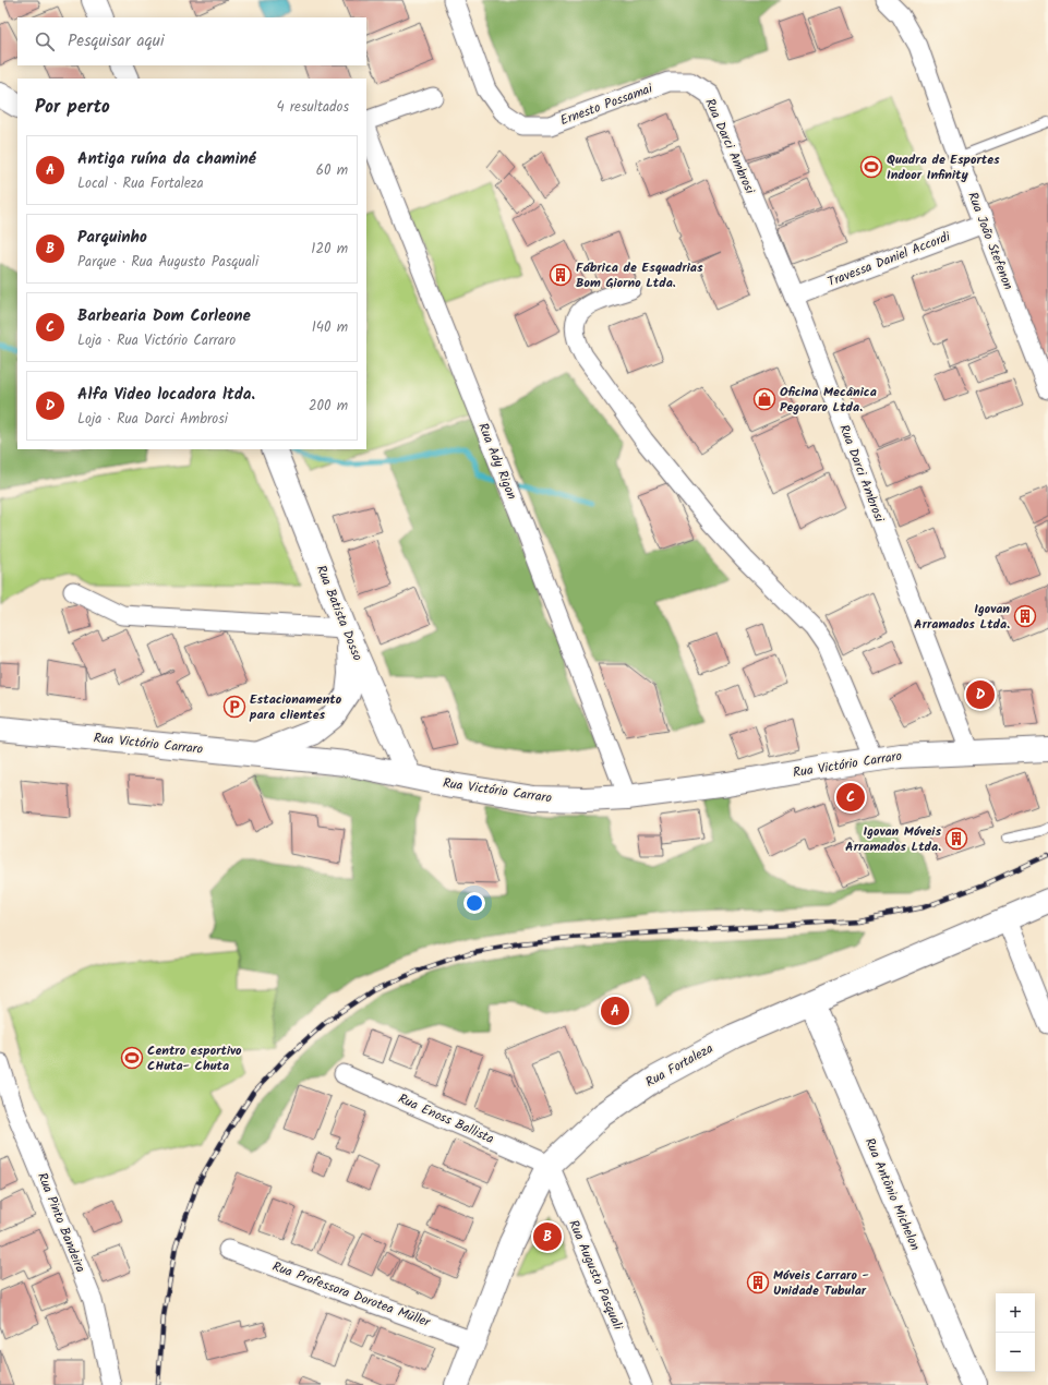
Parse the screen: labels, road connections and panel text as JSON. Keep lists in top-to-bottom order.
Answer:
{
  "streets": {
    "main road": [
      "Rua Batista Dosso",
      "Rua Victório Carraro",
      "Rua Fortaleza",
      "Rua Antônio Michelon"
    ],
    "street": [
      "Ernesto Possamai",
      "Rua Darci Ambrosi",
      "Rua João Stefenon",
      "Travessa Daniel Accordi",
      "Rua Ady Rigon",
      "Rua Enoss Ballista",
      "Rua Pinto Bandeira",
      "Rua Augusto Pasquali",
      "Rua Professora Dorotea Müller"
    ]
  },
  "crossings": [
    ["Ernesto Possamai", "Rua Darci Ambrosi"],
    ["Rua Darci Ambrosi", "Travessa Daniel Accordi"],
    ["Rua Darci Ambrosi", "Rua Victório Carraro"],
    ["Rua João Stefenon", "Travessa Daniel Accordi"],
    ["Rua Ady Rigon", "Rua Victório Carraro"],
    ["Rua Batista Dosso", "Rua Victório Carraro"],
    ["Rua Fortaleza", "Rua Enoss Ballista"],
    ["Rua Fortaleza", "Rua Antônio Michelon"],
    ["Rua Fortaleza", "Rua Augusto Pasquali"],
    ["Rua Fortaleza", "Rua Professora Dorotea Müller"],
    ["Rua Enoss Ballista", "Rua Augusto Pasquali"]
  ],
  "places": {
    "sports": ["Quadra de Esportes Indoor Infinity", "Centro esportivo CHuta- Chuta"],
    "building": [
      "Fábrica de Esquadrias Bom Giorno Ltda.",
      "Igovan Arramados Ltda.",
      "Igovan Móveis Arramados Ltda.",
      "Móveis Carraro - Unidade Tubular"
    ],
    "shop": ["Oficina Mecânica Pegoraro Ltda."],
    "parking": ["Estacionamento para clientes"]
  },
  "page": {
    "search": "Pesquisar aqui",
    "heading": ["Por perto", "4 resultados"],
    "list": [
      {
        "mark": "A",
        "name": "Antiga ruína da chaminé",
        "note": "Local · Rua Fortaleza",
        "value": "60 m"
      },
      {
        "mark": "B",
        "name": "Parquinho",
        "note": "Parque · Rua Augusto Pasquali",
        "value": "120 m"
      },
      {
        "mark": "C",
        "name": "Barbearia Dom Corleone",
        "note": "Loja · Rua Victório Carraro",
        "value": "140 m"
      },
      {
        "mark": "D",
        "name": "Alfa Video locadora ltda.",
        "note": "Loja · Rua Darci Ambrosi",
        "value": "200 m"
      }
    ],
    "pins": [
      "D",
      "C",
      "A",
      "B"
    ],
    "map_buttons": ["+", "−"]
  }
}
